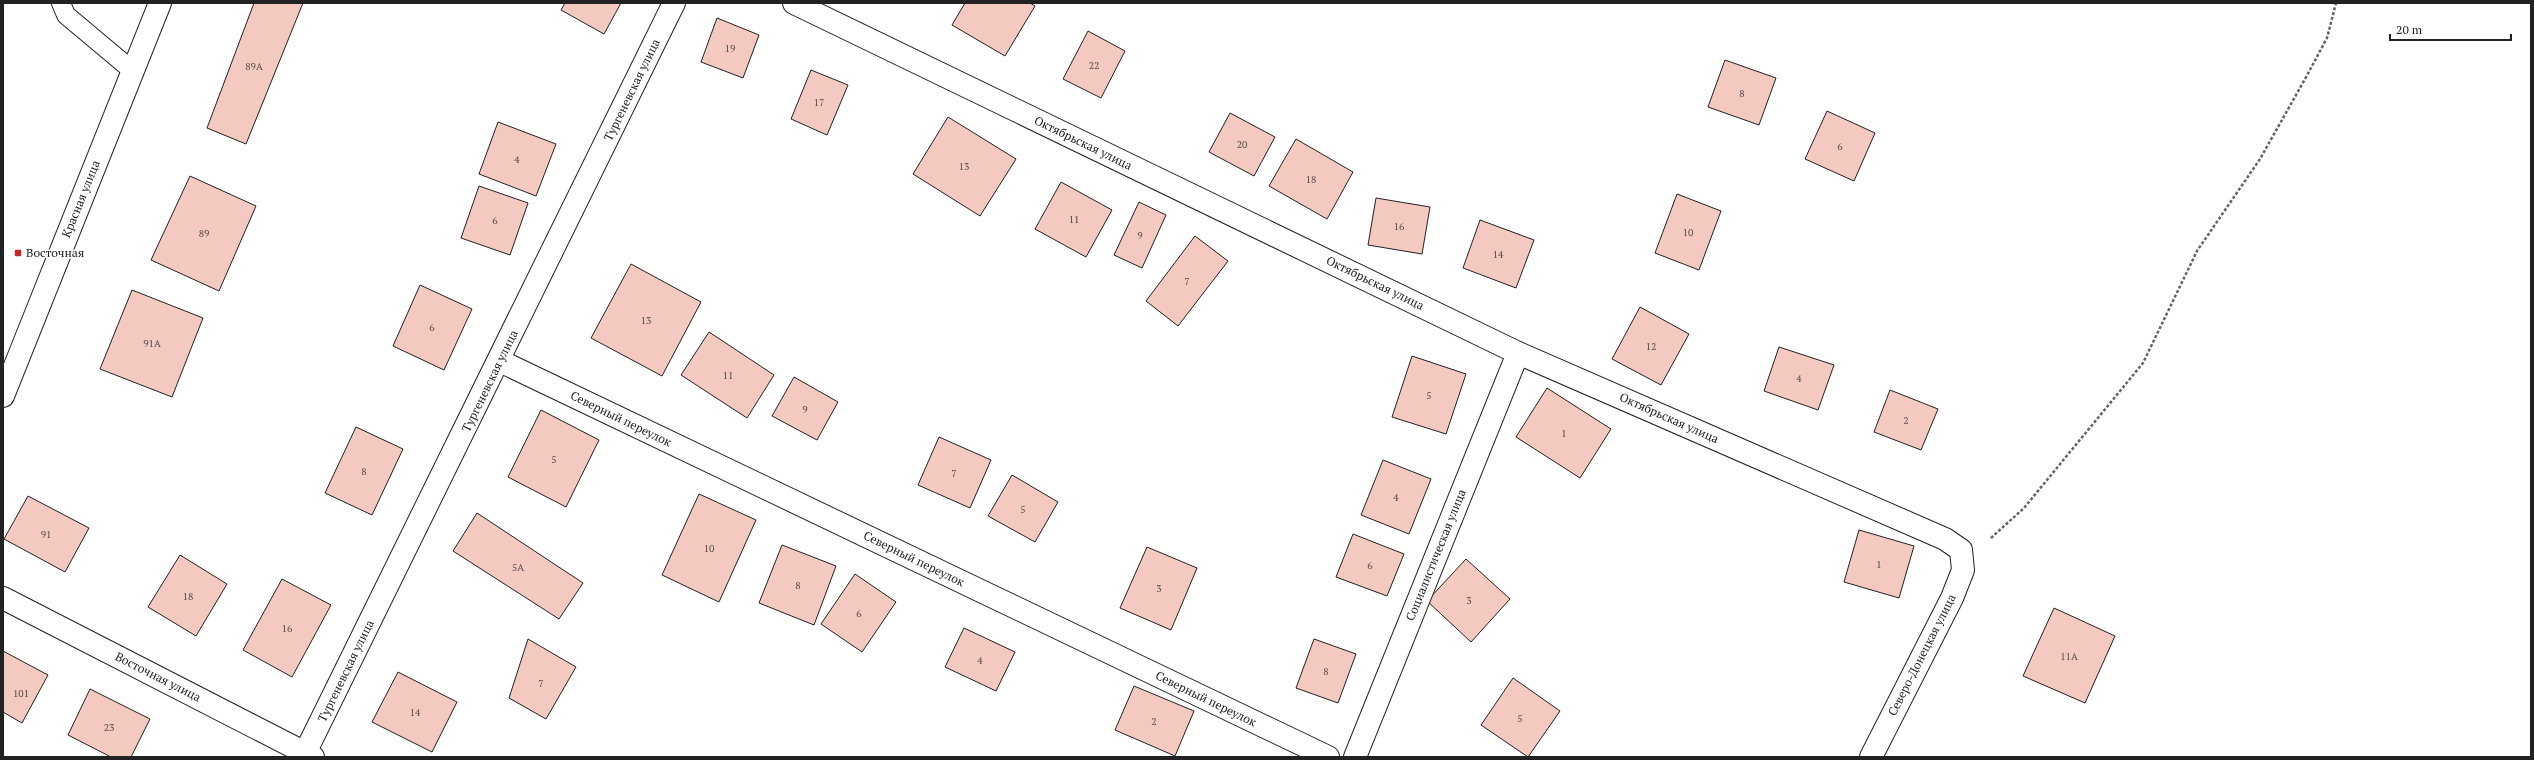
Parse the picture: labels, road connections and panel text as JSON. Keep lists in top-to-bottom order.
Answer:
{
  "streets": {
    "street": [
      "Тургеневская улица",
      "Октябрьская улица",
      "Красная улица",
      "Северный переулок",
      "Социалистическая улица",
      "Северо-Донецкая улица",
      "Восточная улица"
    ]
  },
  "crossings": [
    ["Тургеневская улица", "Северный переулок"],
    ["Тургеневская улица", "Восточная улица"],
    ["Октябрьская улица", "Социалистическая улица"],
    ["Октябрьская улица", "Северо-Донецкая улица"]
  ],
  "places": {
    "transit": ["Восточная"]
  },
  "house_numbers": [
    "19",
    "22",
    "89А",
    "8",
    "17",
    "20",
    "6",
    "4",
    "13",
    "18",
    "11",
    "6",
    "16",
    "10",
    "89",
    "9",
    "14",
    "7",
    "13",
    "6",
    "91А",
    "12",
    "11",
    "4",
    "5",
    "9",
    "2",
    "1",
    "5",
    "8",
    "7",
    "4",
    "5",
    "91",
    "10",
    "1",
    "6",
    "5А",
    "8",
    "3",
    "18",
    "3",
    "6",
    "16",
    "11А",
    "4",
    "8",
    "7",
    "101",
    "14",
    "5",
    "2",
    "23"
  ],
  "scale_bar": "20 m"
}
